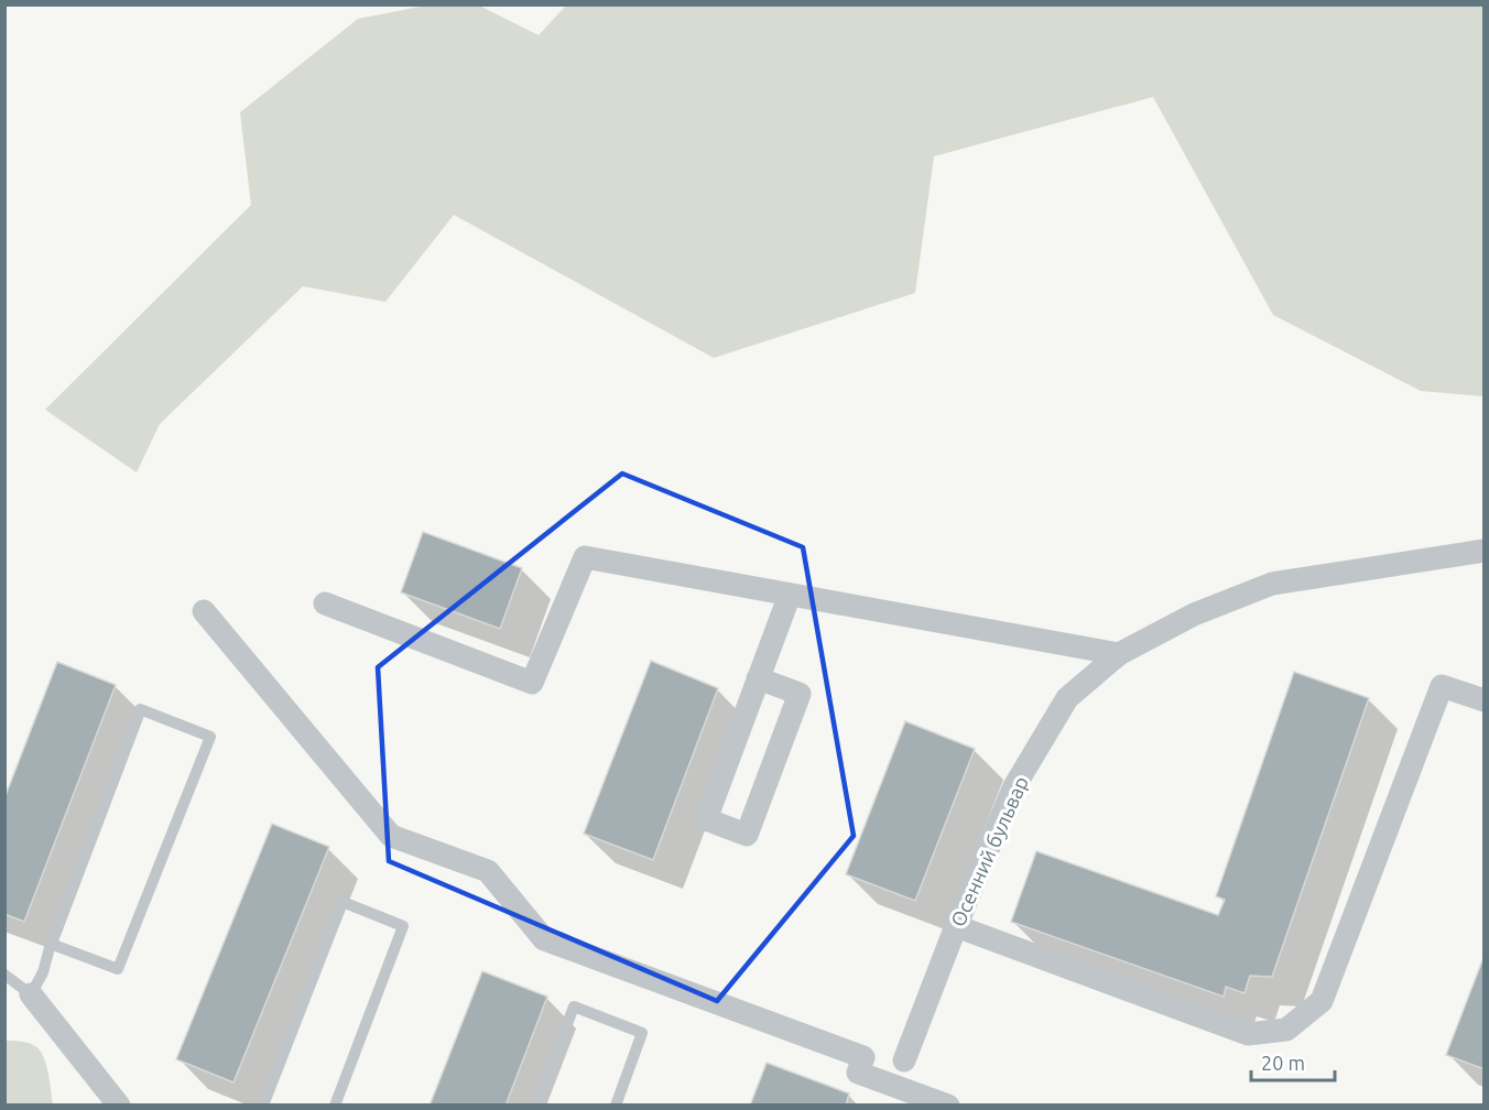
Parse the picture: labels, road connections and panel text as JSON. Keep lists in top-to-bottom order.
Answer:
{
  "streets": {
    "street": ["Осенний бульвар"]
  },
  "scale_bar": "20 m"
}
